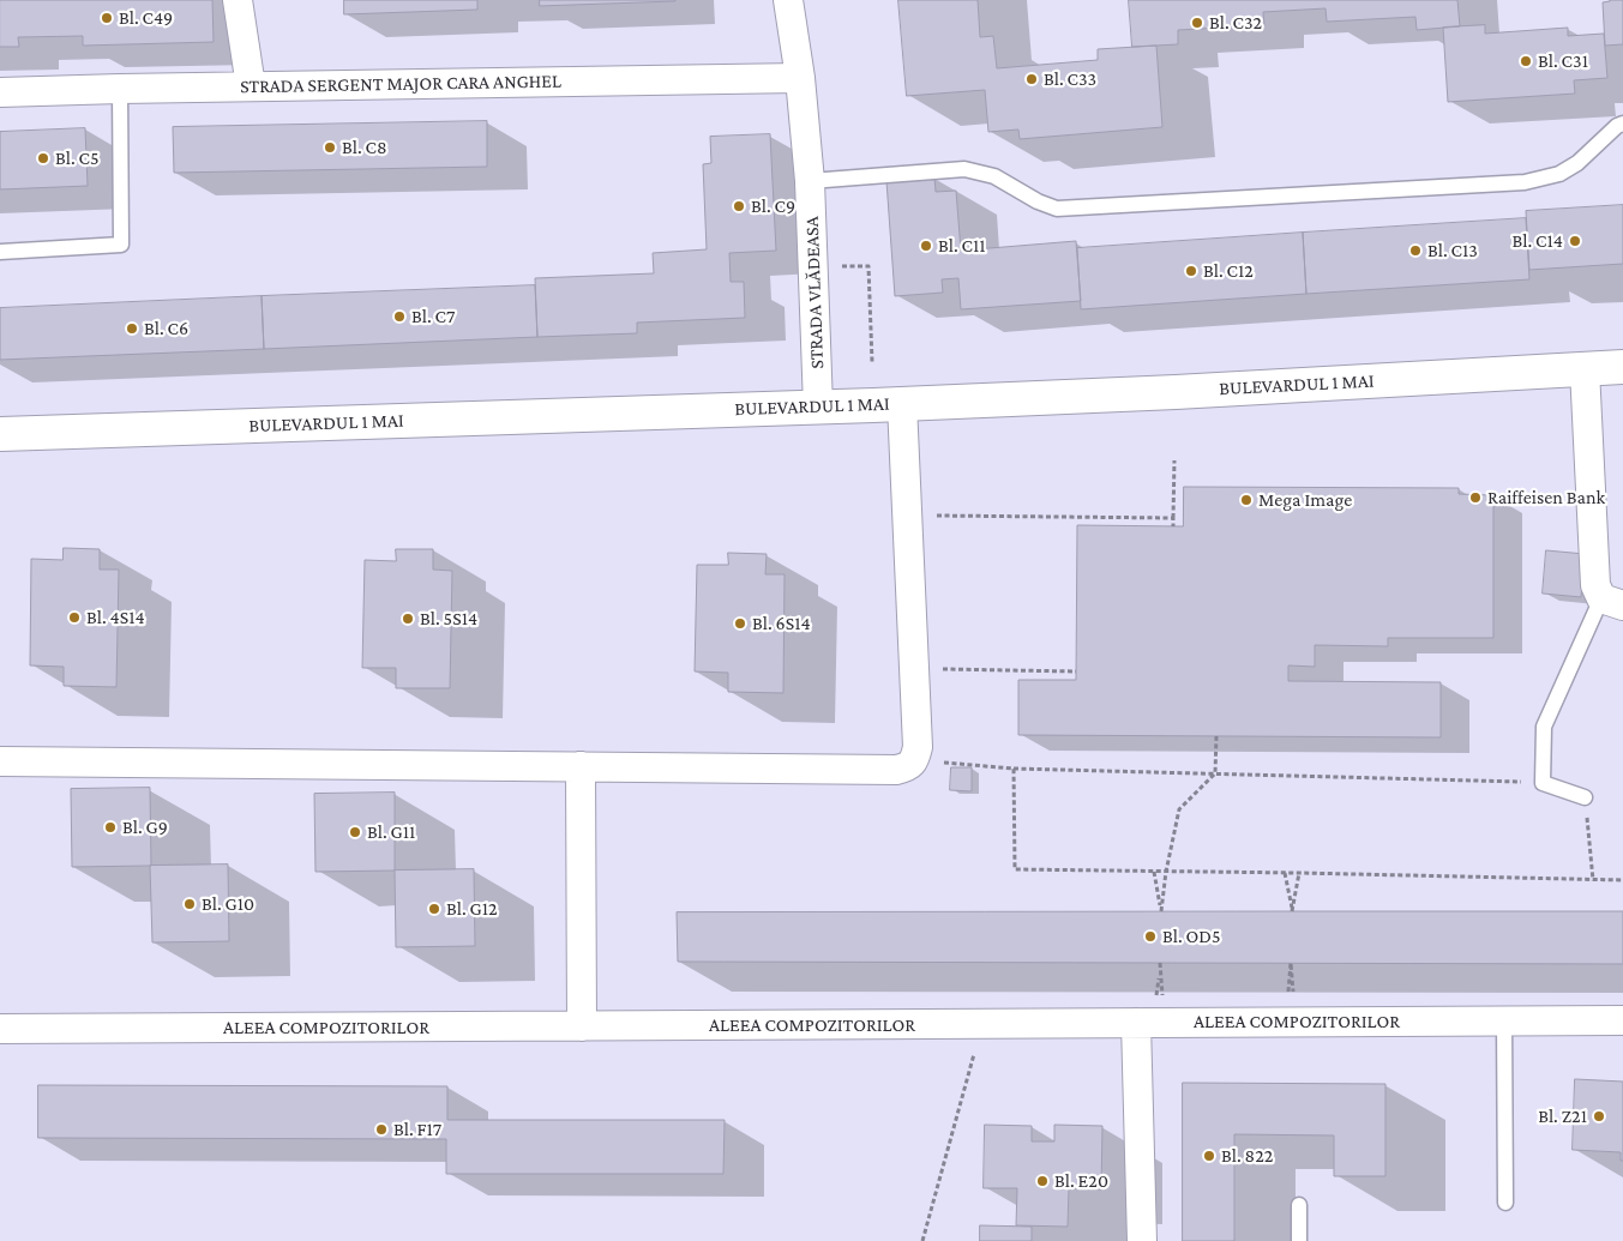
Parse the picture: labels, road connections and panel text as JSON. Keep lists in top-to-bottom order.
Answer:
{
  "streets": {
    "main road": ["BULEVARDUL 1 MAI"],
    "street": ["STRADA SERGENT MAJOR CARA ANGHEL", "STRADA VLĂDEASA", "ALEEA COMPOZITORILOR"]
  },
  "crossings": [
    ["STRADA SERGENT MAJOR CARA ANGHEL", "STRADA VLĂDEASA"],
    ["STRADA VLĂDEASA", "BULEVARDUL 1 MAI"]
  ],
  "places": [
    "Bl. C49",
    "Bl. C32",
    "Bl. C31",
    "Bl. C33",
    "Bl. C8",
    "Bl. C5",
    "Bl. C9",
    "Bl. C14",
    "Bl. C11",
    "Bl. C13",
    "Bl. C12",
    "Bl. C7",
    "Bl. C6",
    "Raiffeisen Bank",
    "Mega Image",
    "Bl. 4S14",
    "Bl. 5S14",
    "Bl. 6S14",
    "Bl. G9",
    "Bl. G11",
    "Bl. G10",
    "Bl. G12",
    "Bl. OD5",
    "Bl. Z21",
    "Bl. F17",
    "Bl. 822",
    "Bl. E20"
  ]
}
